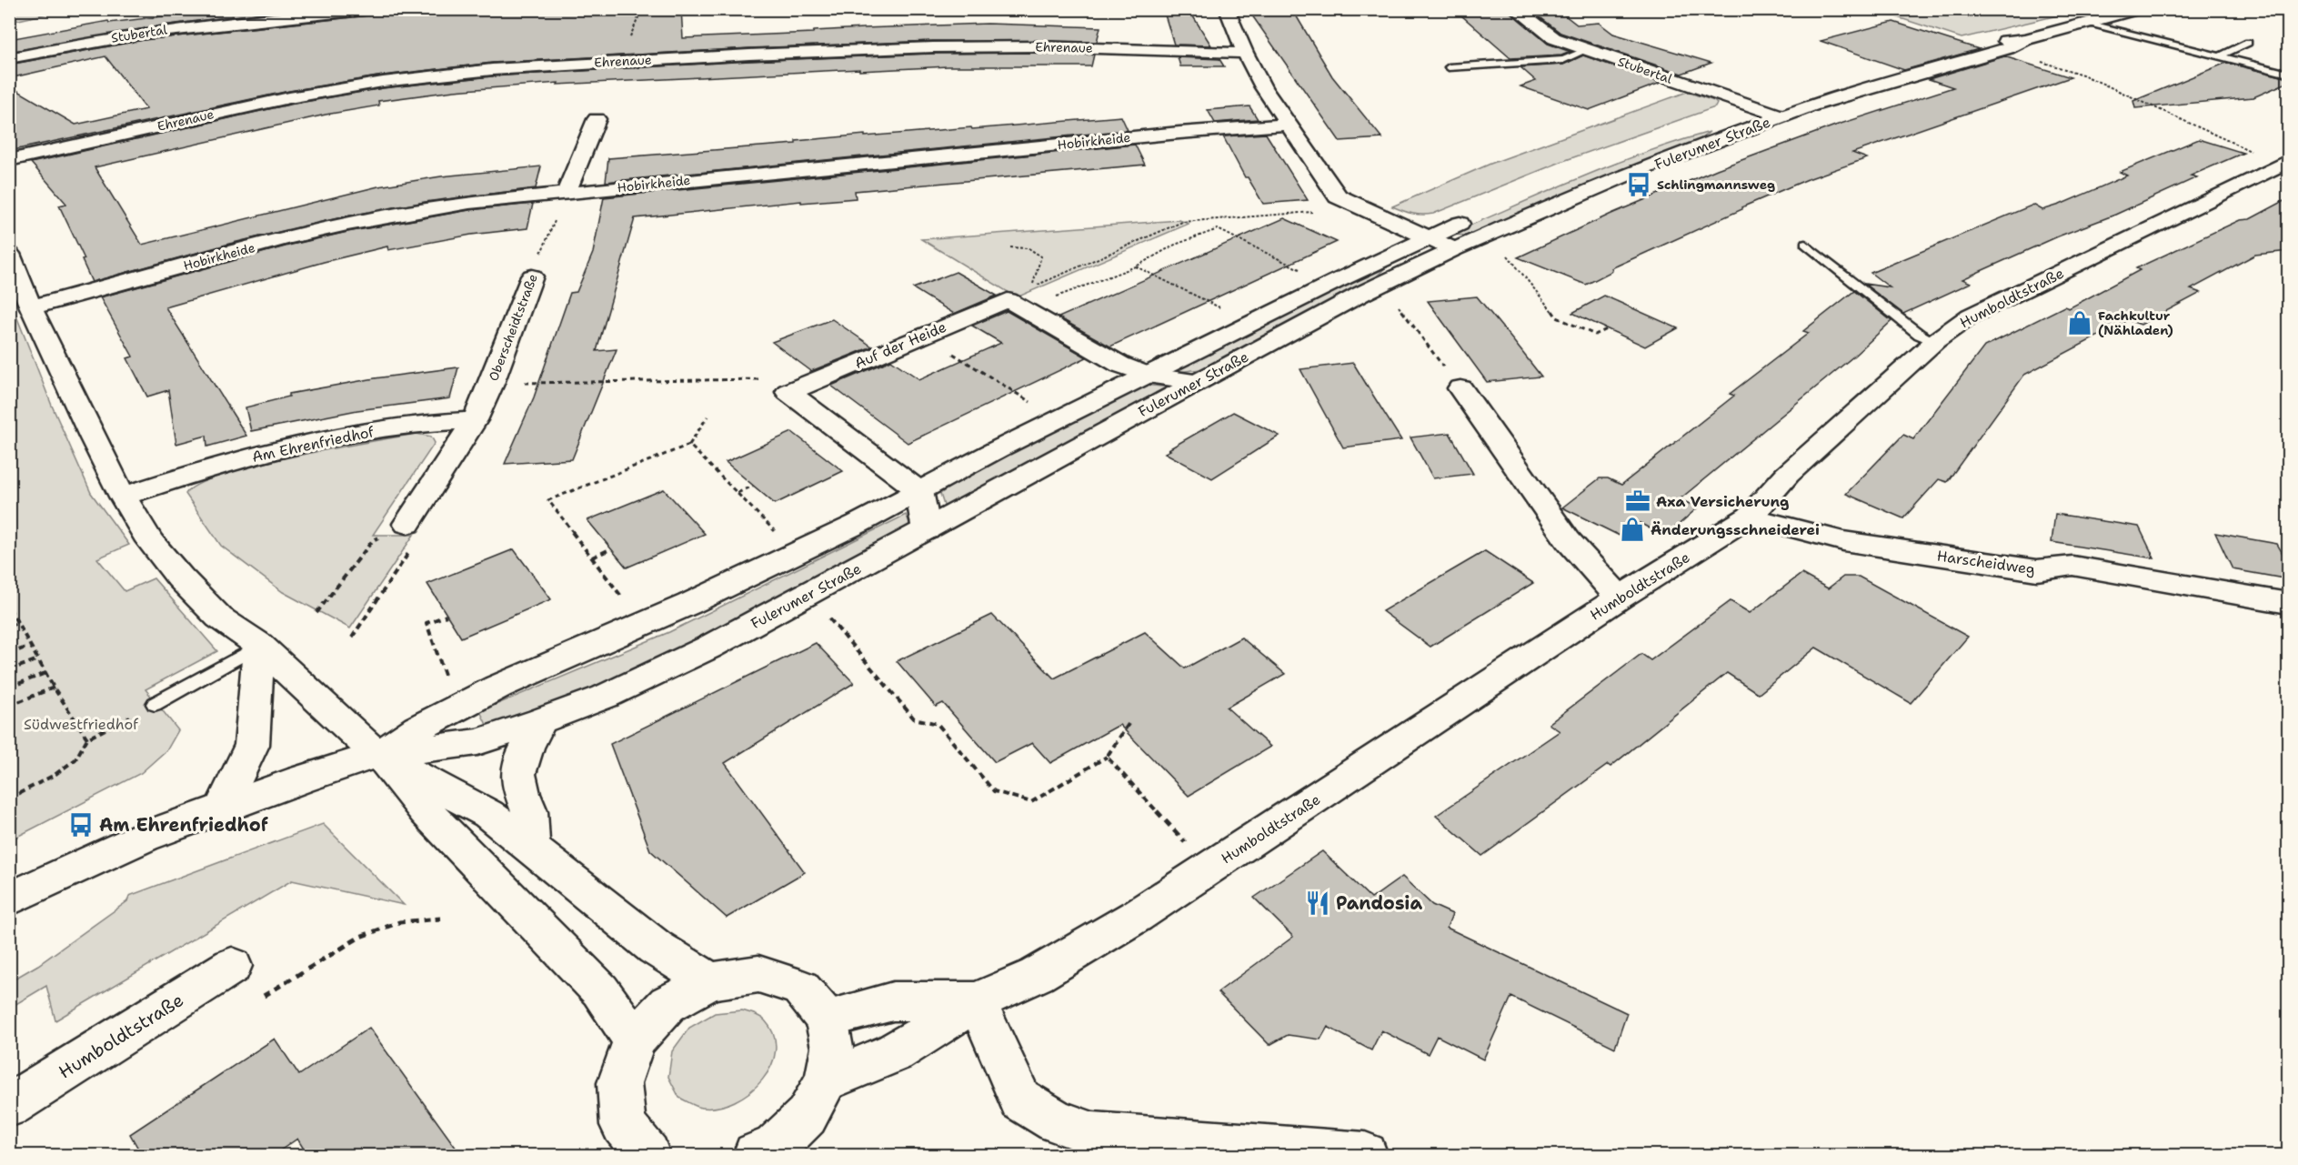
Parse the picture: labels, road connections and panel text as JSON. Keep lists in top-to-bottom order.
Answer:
{
  "streets": {
    "street": [
      "Stubertal",
      "Ehrenaue",
      "Hobirkheide",
      "Fulerumer Straße",
      "Humboldtstraße",
      "Oberscheidtstraße",
      "Auf der Heide",
      "Am Ehrenfriedhof",
      "Harscheidweg"
    ]
  },
  "crossings": [
    ["Stubertal", "Fulerumer Straße"],
    ["Hobirkheide", "Oberscheidtstraße"],
    ["Fulerumer Straße", "Auf der Heide"],
    ["Humboldtstraße", "Harscheidweg"],
    ["Oberscheidtstraße", "Am Ehrenfriedhof"]
  ],
  "parks": ["Südwestfriedhof"],
  "places": {
    "bus stop": ["Schlingmannsweg", "Am Ehrenfriedhof"],
    "shop": ["Fachkultur (Nähladen)", "Änderungsschneiderei"],
    "office": ["Axa Versicherung"],
    "restaurant": ["Pandosia"]
  }
}
